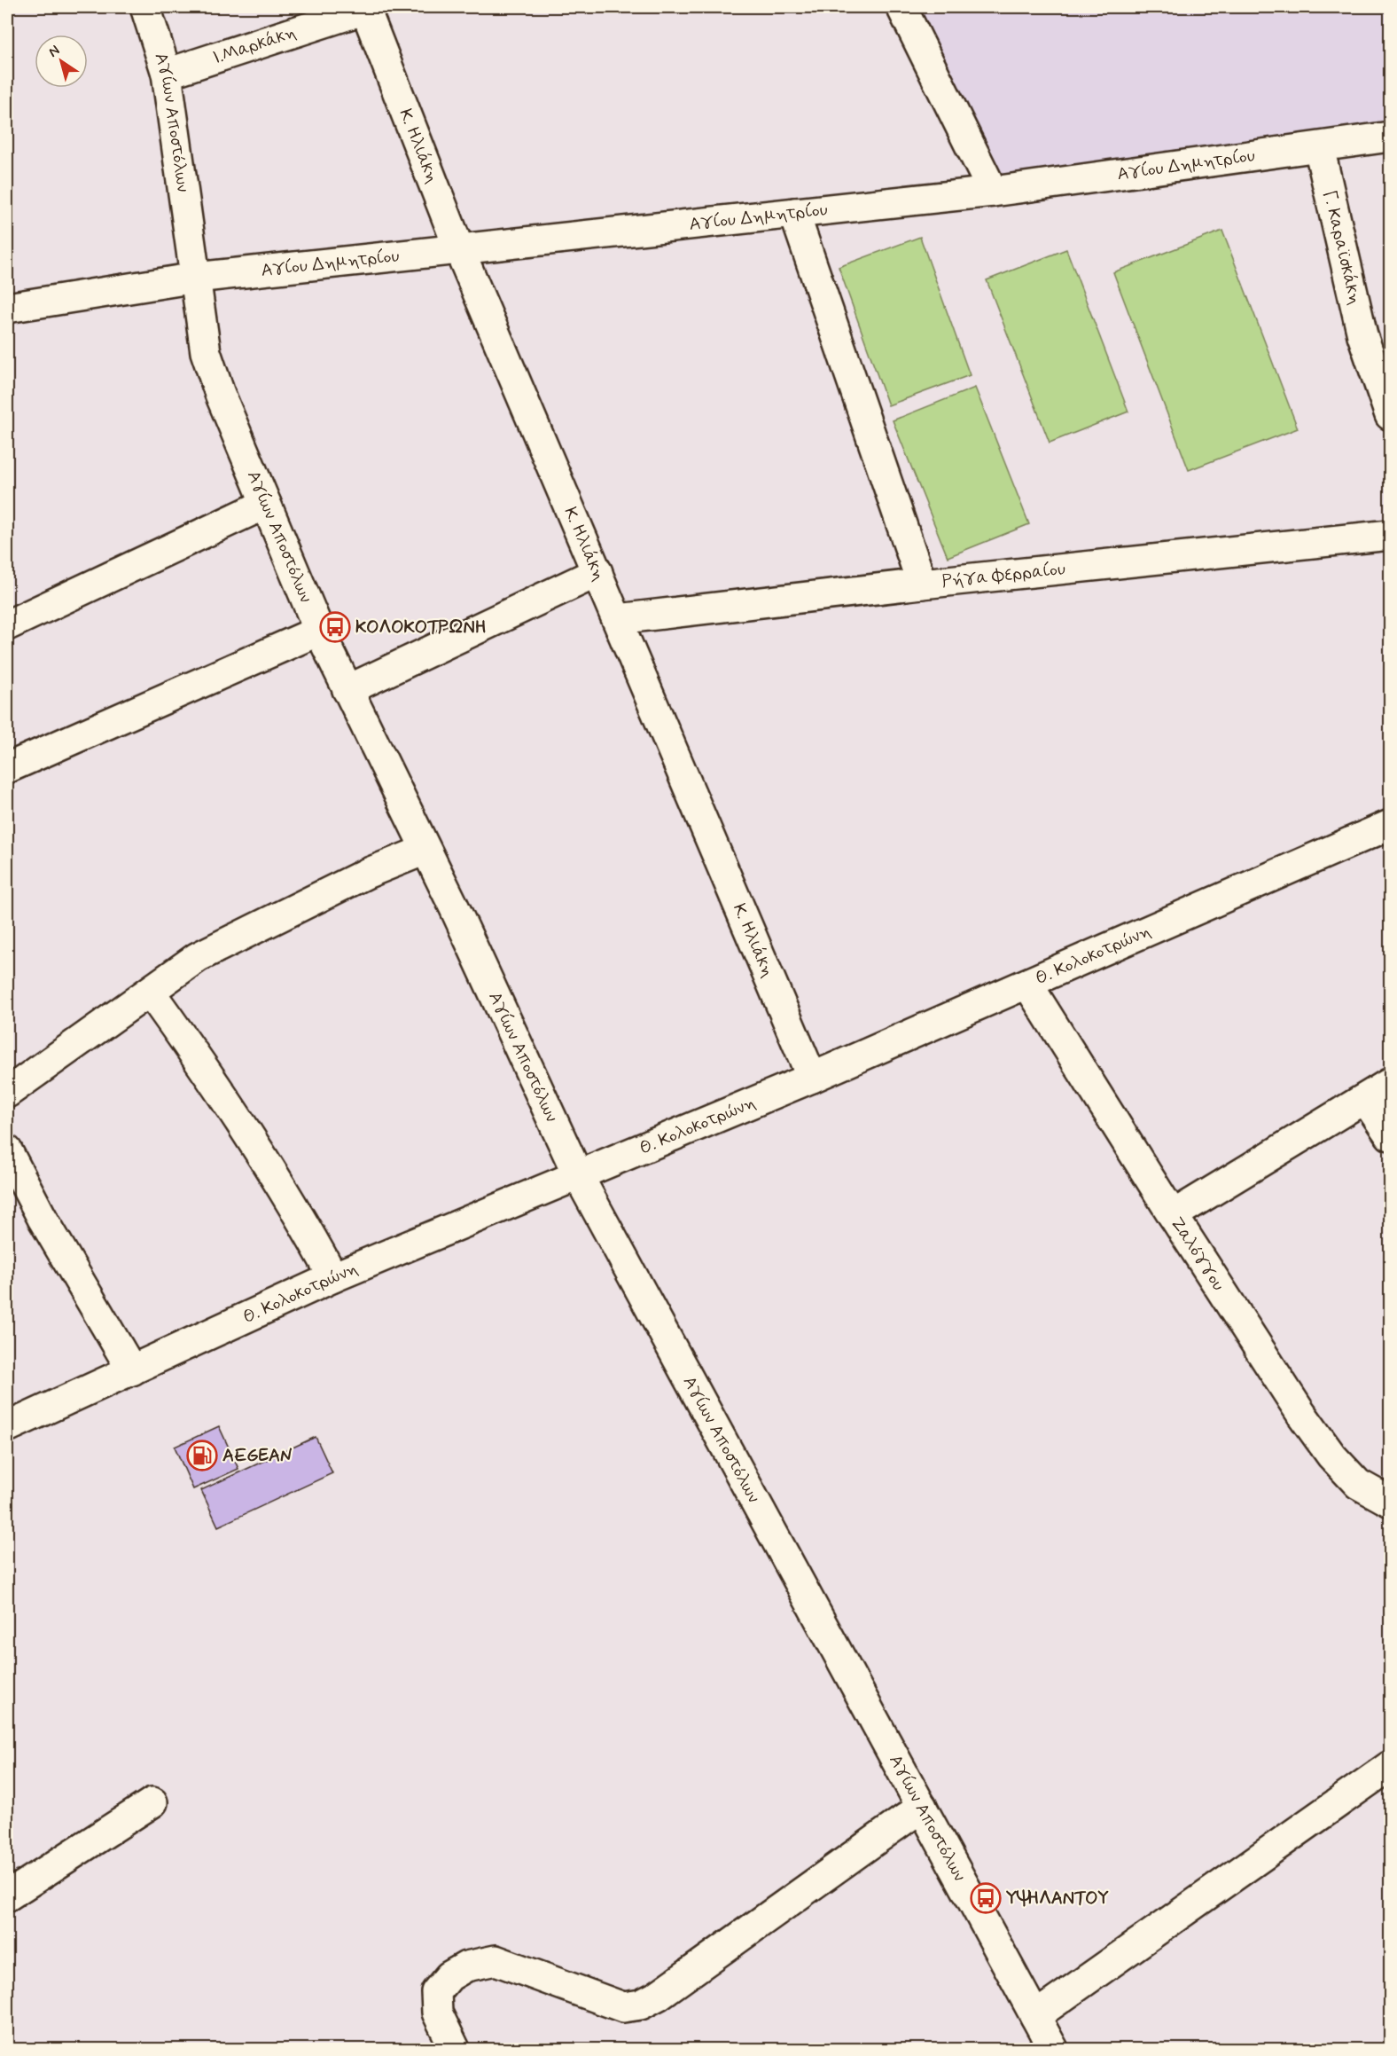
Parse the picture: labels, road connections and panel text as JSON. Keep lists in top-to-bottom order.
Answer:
{
  "streets": {
    "street": [
      "Ι.Μαρκάκη",
      "Αγίων Αποστόλων",
      "Κ. Ηλιάκη",
      "Αγίου Δημητρίου",
      "Γ. Καραϊσκάκη",
      "Ρήγα Φερραίου",
      "Θ. Κολοκοτρώνη",
      "Ζαλόγγου"
    ]
  },
  "crossings": [
    ["Ι.Μαρκάκη", "Αγίων Αποστόλων"],
    ["Ι.Μαρκάκη", "Κ. Ηλιάκη"],
    ["Αγίων Αποστόλων", "Αγίου Δημητρίου"],
    ["Αγίων Αποστόλων", "Θ. Κολοκοτρώνη"],
    ["Κ. Ηλιάκη", "Αγίου Δημητρίου"],
    ["Κ. Ηλιάκη", "Ρήγα Φερραίου"],
    ["Κ. Ηλιάκη", "Θ. Κολοκοτρώνη"],
    ["Αγίου Δημητρίου", "Γ. Καραϊσκάκη"],
    ["Θ. Κολοκοτρώνη", "Ζαλόγγου"]
  ],
  "places": {
    "bus stop": ["ΚΟΛΟΚΟΤΡΩΝΗ", "ΥΨΗΛΑΝΤΟΥ"],
    "fuel station": ["AEGEAN"]
  },
  "north": "top left"
}
